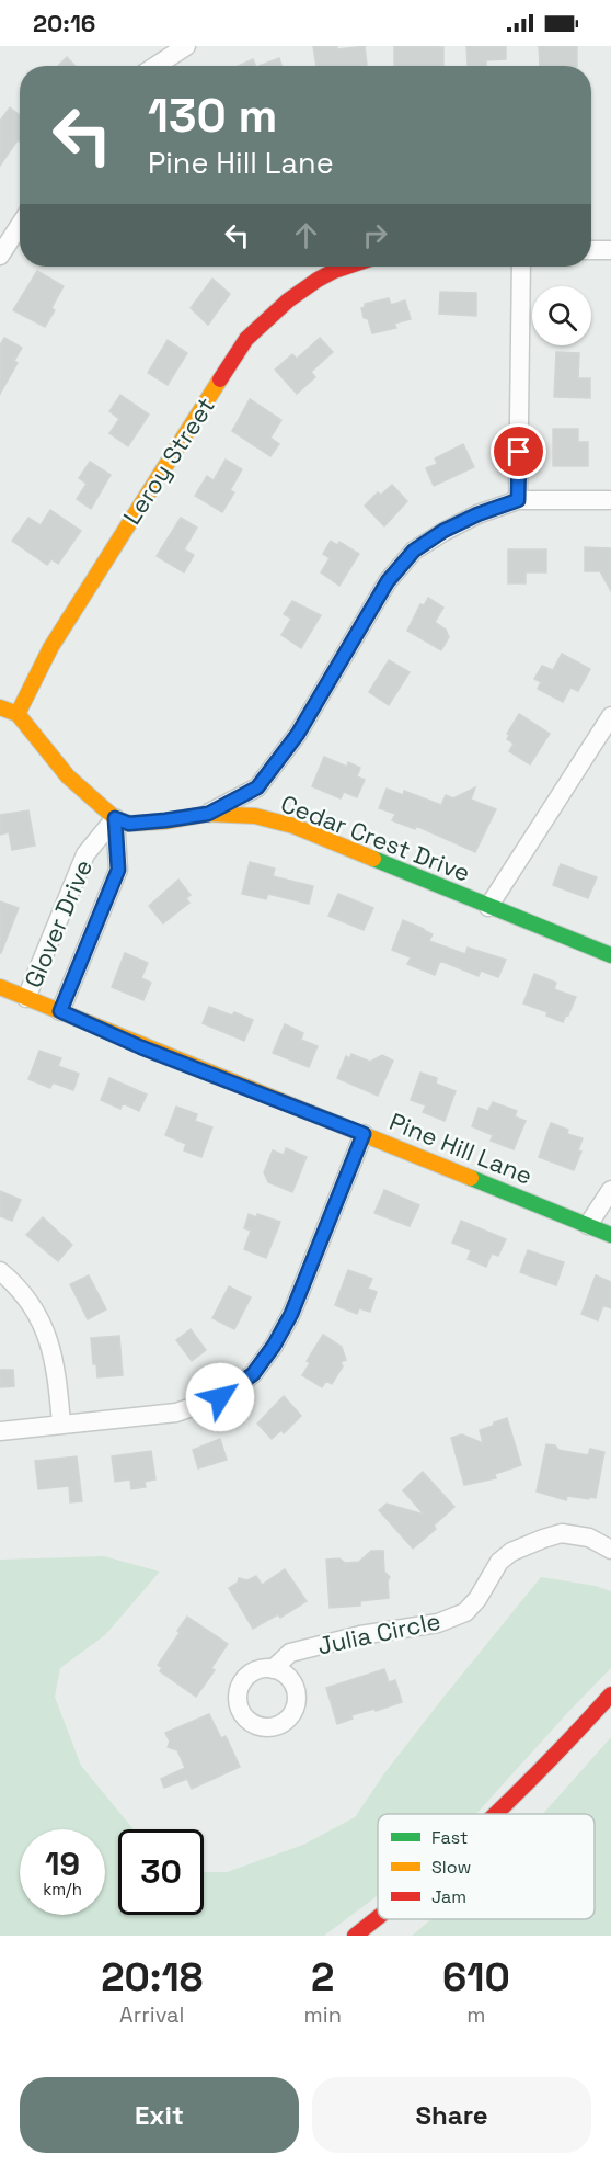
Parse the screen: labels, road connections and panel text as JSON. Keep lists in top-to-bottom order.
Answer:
{
  "streets": {
    "street": [
      "Leroy Street",
      "Cedar Crest Drive",
      "Glover Drive",
      "Pine Hill Lane",
      "Julia Circle"
    ]
  },
  "crossings": [
    ["Cedar Crest Drive", "Glover Drive"],
    ["Glover Drive", "Pine Hill Lane"]
  ],
  "legend": ["Fast", "Slow", "Jam"],
  "page": {
    "status": "20:16",
    "turn": ["130 m", "Pine Hill Lane"],
    "speed": "19 km/h",
    "limit": "30",
    "eta": [
      "20:18",
      "Arrival",
      "2",
      "min",
      "610",
      "m"
    ],
    "buttons": ["Exit", "Share"]
  }
}
